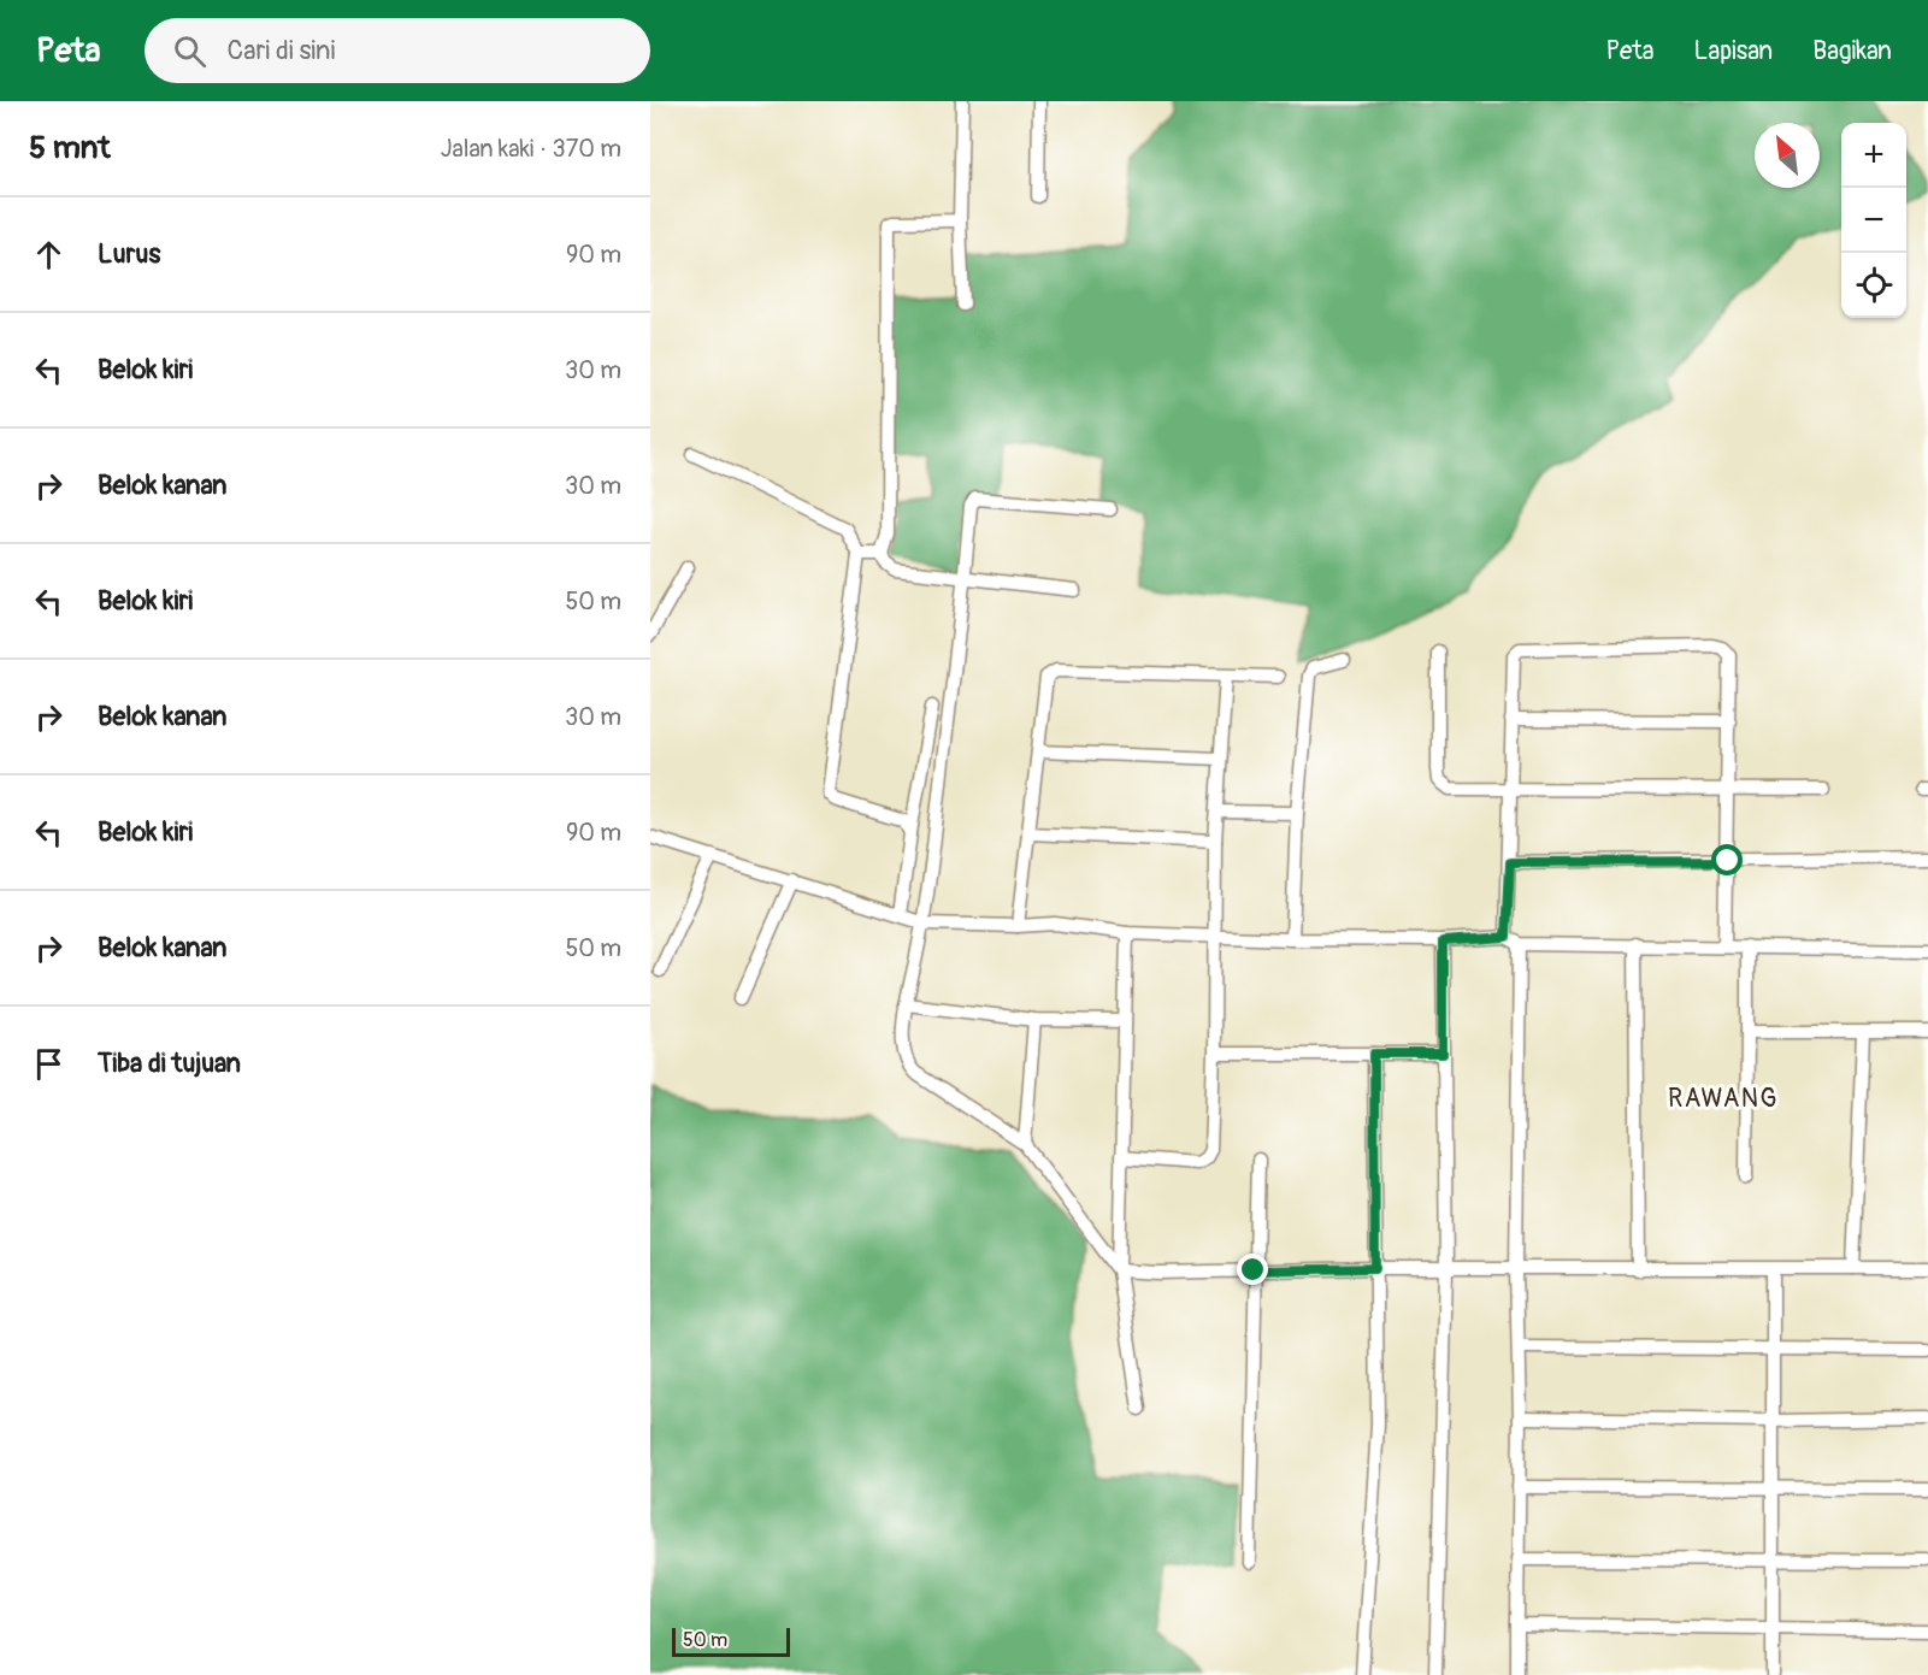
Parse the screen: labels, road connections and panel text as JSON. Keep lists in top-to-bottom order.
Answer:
{
  "districts": ["RAWANG"],
  "scale_bar": "50 m",
  "north": "top left",
  "page": {
    "header": "Peta",
    "search": "Cari di sini",
    "nav": ["Peta", "Lapisan", "Bagikan"],
    "heading": ["5 mnt", "Jalan kaki · 370 m"],
    "map_buttons": ["+", "−"],
    "list": [
      ["Lurus", "90 m"],
      ["Belok kiri", "30 m"],
      ["Belok kanan", "30 m"],
      ["Belok kiri", "50 m"],
      ["Belok kanan", "30 m"],
      ["Belok kiri", "90 m"],
      ["Belok kanan", "50 m"],
      "Tiba di tujuan"
    ],
    "scale": "50 m"
  }
}
